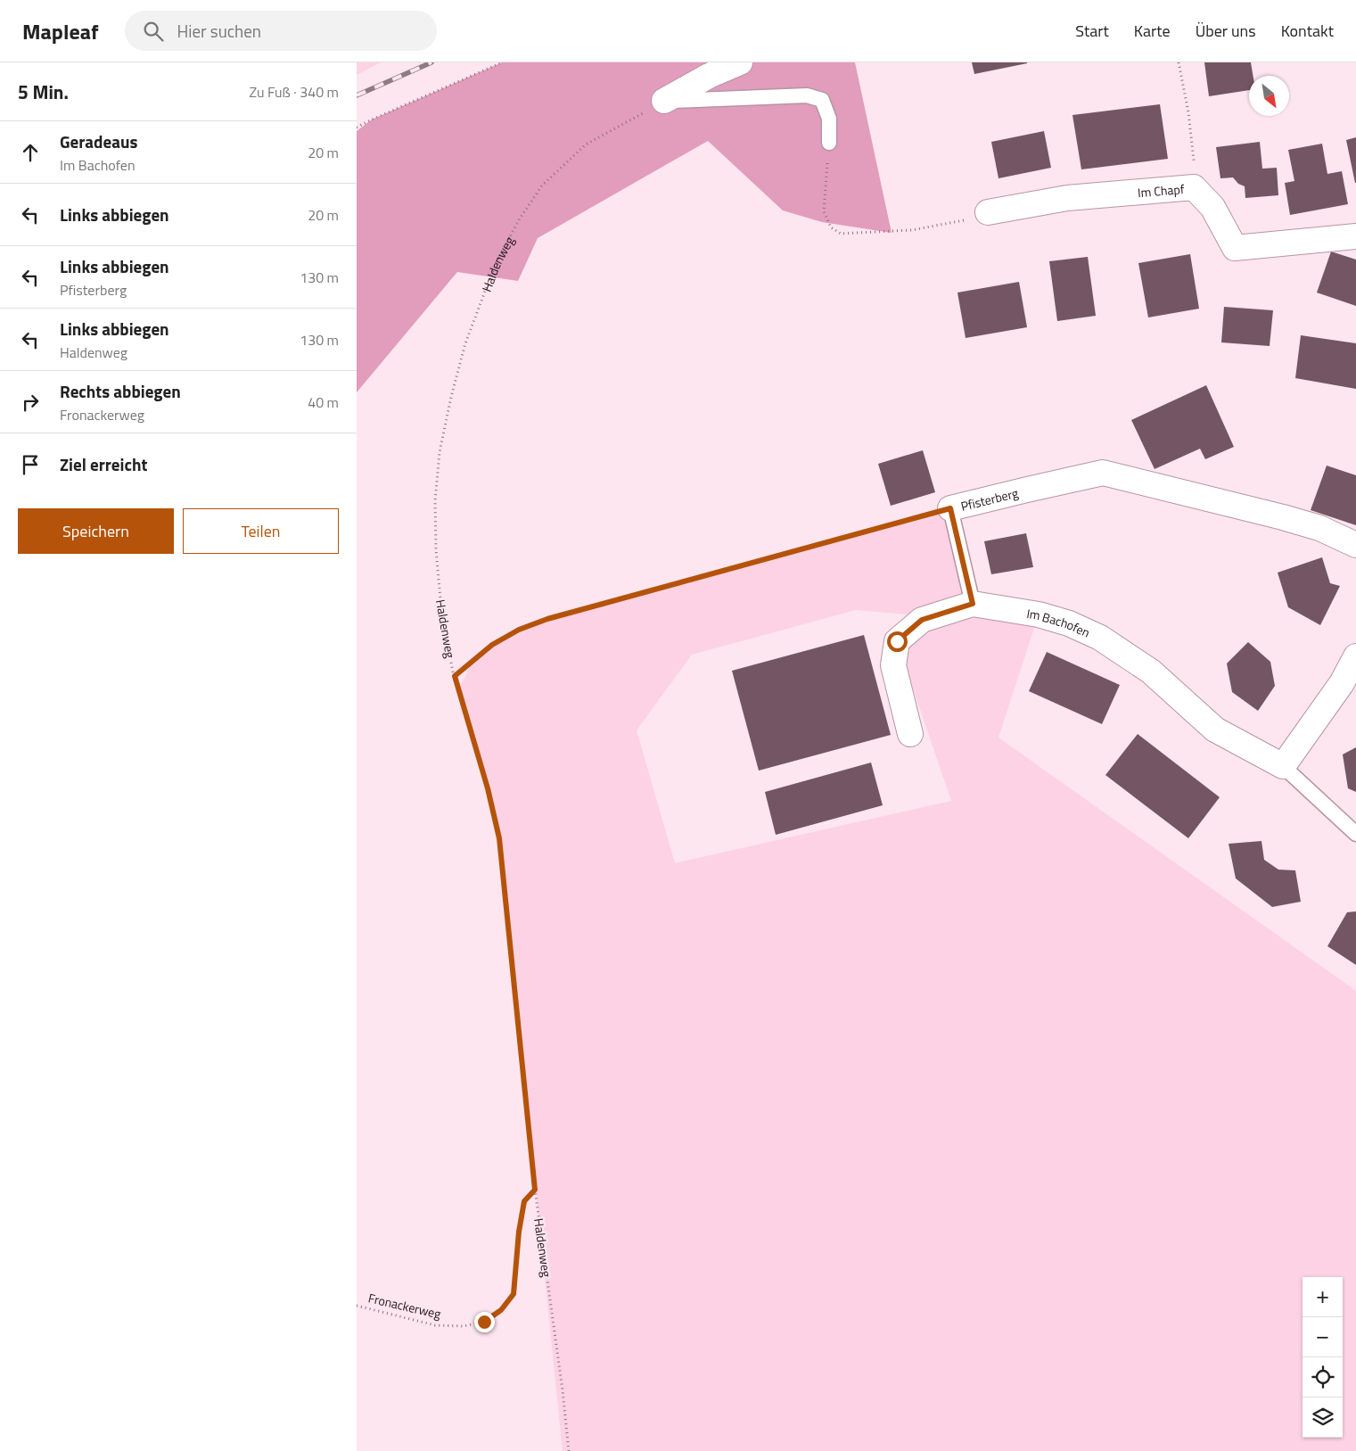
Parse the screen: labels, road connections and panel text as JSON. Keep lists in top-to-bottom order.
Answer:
{
  "streets": {
    "street": ["Im Chapf", "Pfisterberg", "Im Bachofen"],
    "path": ["Haldenweg", "Fronackerweg"]
  },
  "crossings": [
    ["Haldenweg", "Pfisterberg"],
    ["Haldenweg", "Fronackerweg"]
  ],
  "north": "bottom right",
  "page": {
    "header": "Mapleaf",
    "search": "Hier suchen",
    "nav": [
      "Start",
      "Karte",
      "Über uns",
      "Kontakt"
    ],
    "heading": ["5 Min.", "Zu Fuß · 340 m"],
    "list": [
      ["Geradeaus", "Im Bachofen", "20 m"],
      ["Links abbiegen", "20 m"],
      ["Links abbiegen", "Pfisterberg", "130 m"],
      ["Links abbiegen", "Haldenweg", "130 m"],
      ["Rechts abbiegen", "Fronackerweg", "40 m"],
      "Ziel erreicht"
    ],
    "buttons": ["Speichern", "Teilen"],
    "map_buttons": ["+", "−"]
  }
}
